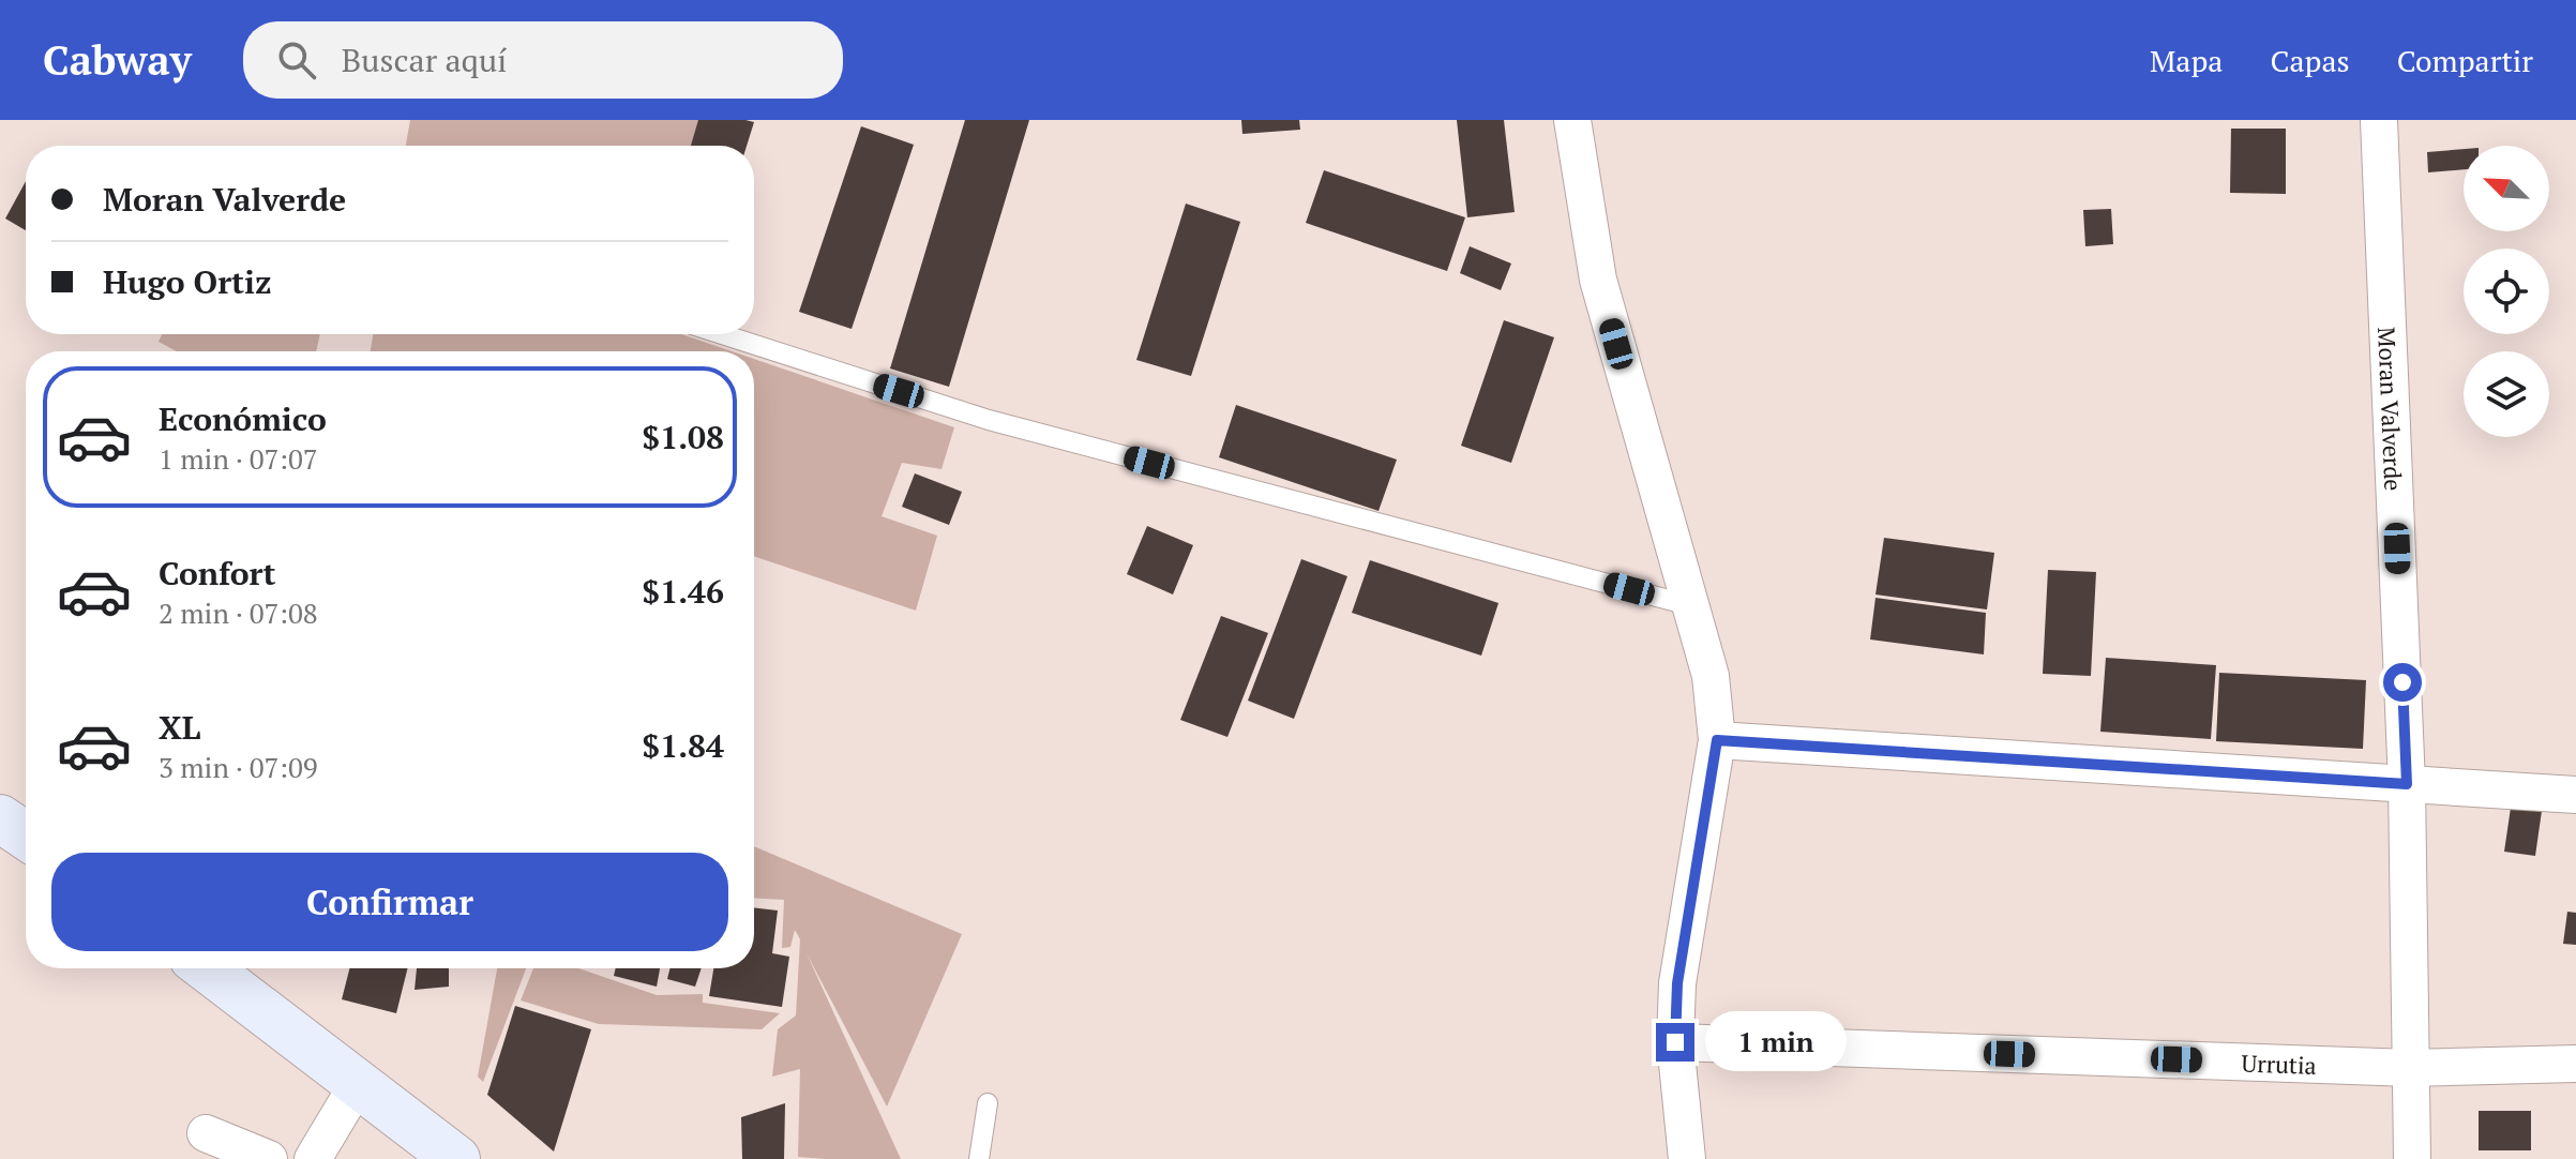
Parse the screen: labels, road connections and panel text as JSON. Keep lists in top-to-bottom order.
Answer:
{
  "streets": {
    "street": ["Moran Valverde", "Urrutia"]
  },
  "crossings": [
    ["Moran Valverde", "Urrutia"]
  ],
  "north": "top left",
  "page": {
    "header": "Cabway",
    "search": "Buscar aquí",
    "nav": ["Mapa", "Capas", "Compartir"],
    "banner": ["Moran Valverde", "Hugo Ortiz"],
    "list": [
      {
        "name": "Económico",
        "note": "1 min · 07:07",
        "value": "$1.08"
      },
      {
        "name": "Confort",
        "note": "2 min · 07:08",
        "value": "$1.46"
      },
      {
        "name": "XL",
        "note": "3 min · 07:09",
        "value": "$1.84"
      }
    ],
    "buttons": "Confirmar",
    "bubble": "1 min"
  }
}
